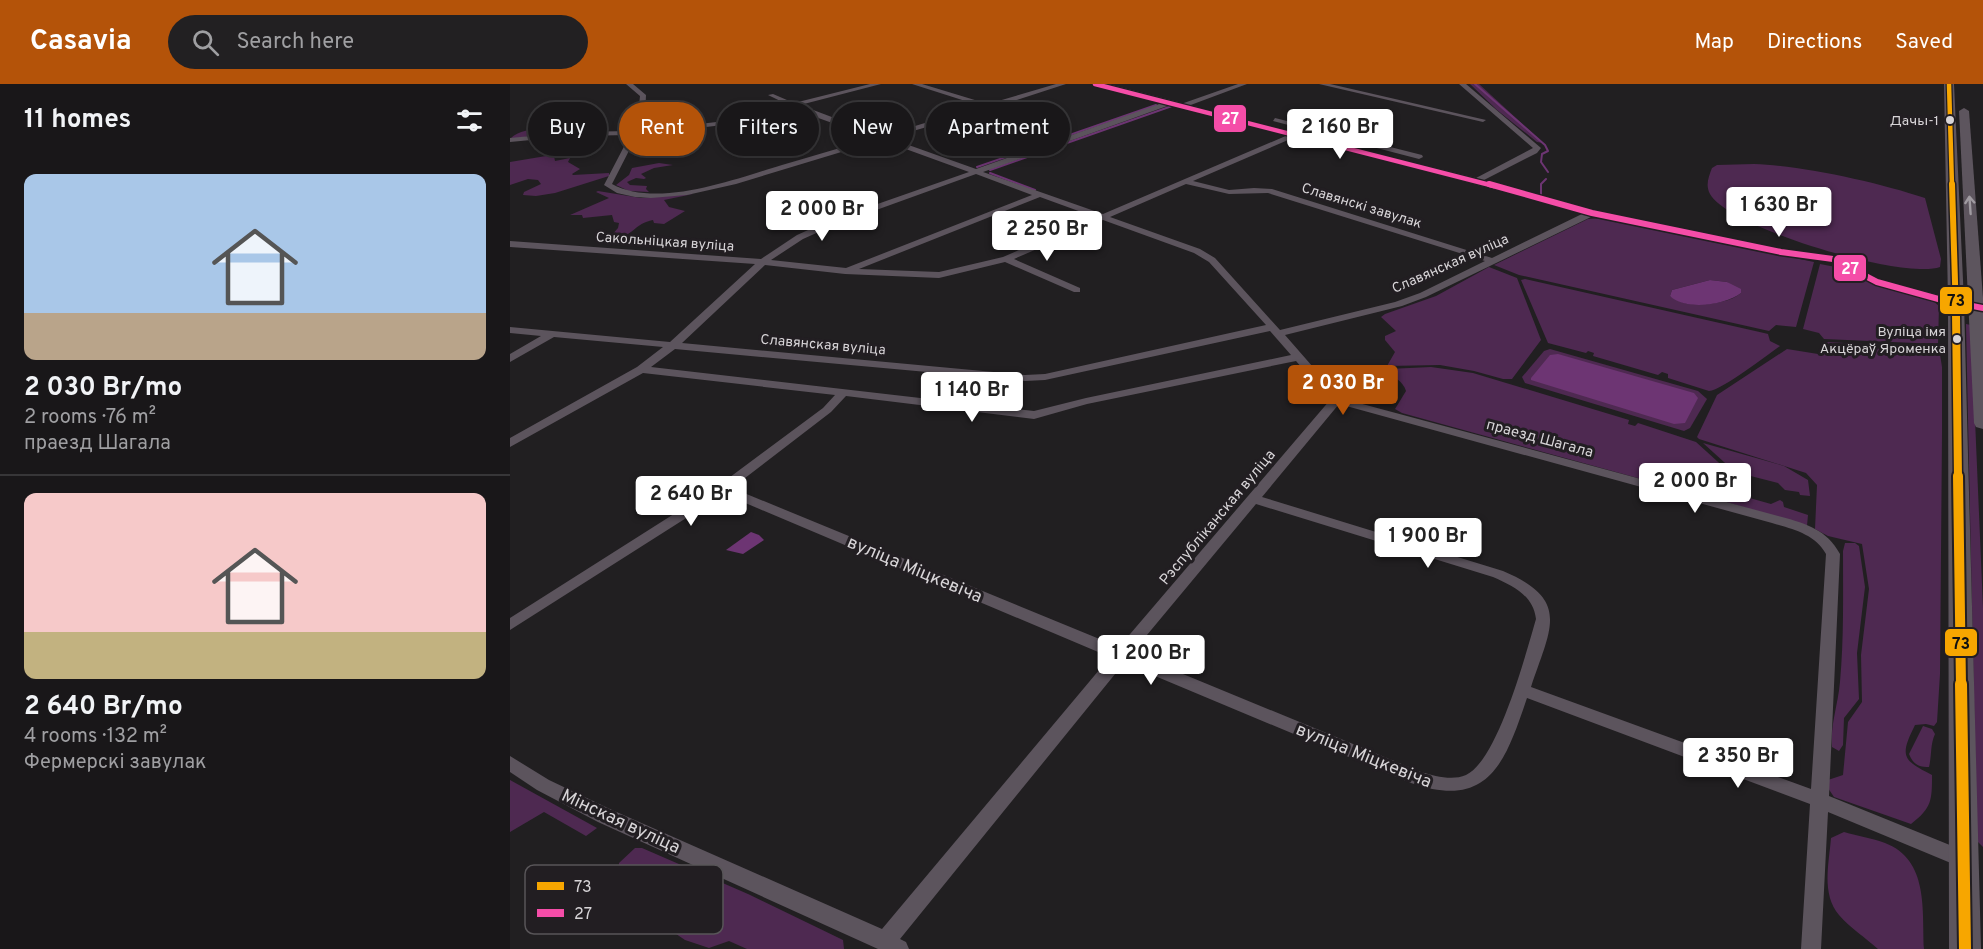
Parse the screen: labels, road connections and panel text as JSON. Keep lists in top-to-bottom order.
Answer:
{
  "streets": {
    "street": [
      "Славянскі завулак",
      "Сакольніцкая вуліца",
      "Славянская вуліца",
      "праезд Шагала",
      "Рэспубліканская вуліца",
      "вуліца Міцкевіча",
      "Мінская вуліца"
    ]
  },
  "crossings": [
    ["Славянскі завулак", "Сакольніцкая вуліца"],
    ["Славянскі завулак", "Славянская вуліца"],
    ["праезд Шагала", "Рэспубліканская вуліца"],
    ["Рэспубліканская вуліца", "вуліца Міцкевіча"],
    ["Рэспубліканская вуліца", "Мінская вуліца"]
  ],
  "places": ["Дачы-1", "Вуліца імя Акцёраў Яроменка"],
  "lines": ["transit line 73", "transit line 27"],
  "legend": ["73", "27"],
  "page": {
    "header": "Casavia",
    "search": "Search here",
    "nav": ["Map", "Directions", "Saved"],
    "heading": "11 homes",
    "chip": [
      "Buy",
      "Rent",
      "Filters",
      "New",
      "Apartment"
    ],
    "price": [
      "2 160 Br",
      "1 630 Br",
      "2 000 Br",
      "2 250 Br",
      "2 030 Br",
      "1 140 Br",
      "2 000 Br",
      "2 640 Br",
      "1 900 Br",
      "1 200 Br",
      "2 350 Br"
    ],
    "list": [
      {
        "name": "2 030 Br/mo",
        "note": "2 rooms · 76 m² · праезд Шагала"
      },
      {
        "name": "2 640 Br/mo",
        "note": "4 rooms · 132 m² · Фермерскі завулак"
      }
    ]
  }
}
